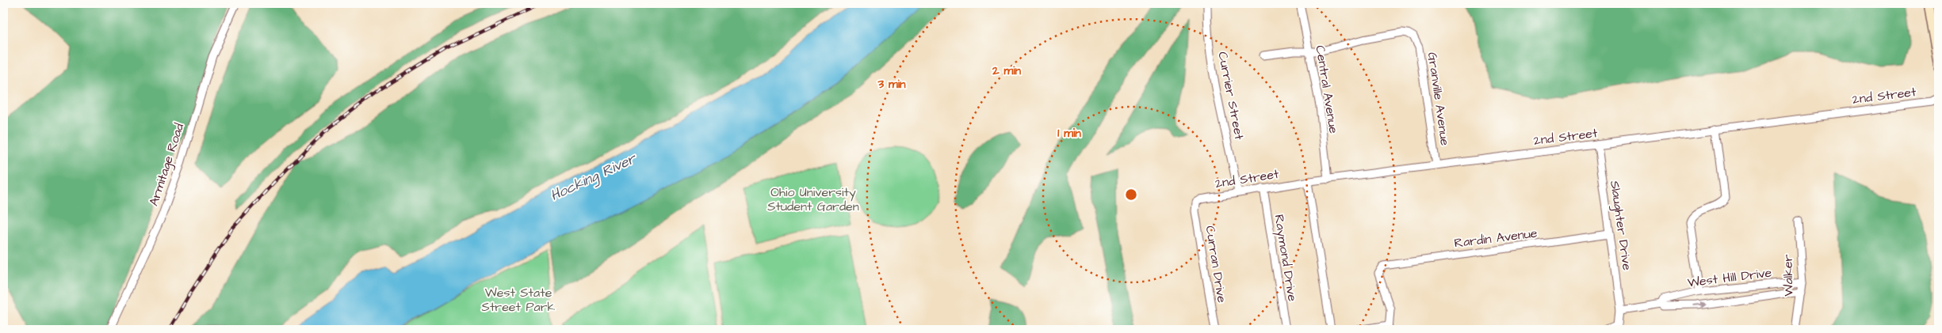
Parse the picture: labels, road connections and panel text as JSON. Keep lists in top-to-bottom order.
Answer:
{
  "streets": {
    "street": [
      "Central Avenue",
      "Currier Street",
      "2nd Street",
      "Granville Avenue",
      "Armitage Road",
      "Slaughter Drive",
      "Rardin Avenue",
      "Raymond Drive",
      "Curran Drive",
      "Walker",
      "West Hill Drive"
    ]
  },
  "crossings": [
    ["Central Avenue", "2nd Street"],
    ["Central Avenue", "Granville Avenue"],
    ["Currier Street", "2nd Street"],
    ["2nd Street", "Granville Avenue"],
    ["2nd Street", "Slaughter Drive"],
    ["2nd Street", "Raymond Drive"],
    ["2nd Street", "Curran Drive"],
    ["Slaughter Drive", "Rardin Avenue"],
    ["Slaughter Drive", "West Hill Drive"],
    ["Walker", "West Hill Drive"]
  ],
  "water": ["Hocking River"],
  "parks": ["Ohio University Student Garden", "West State Street Park"],
  "rings": ["2 min", "3 min", "1 min"]
}
